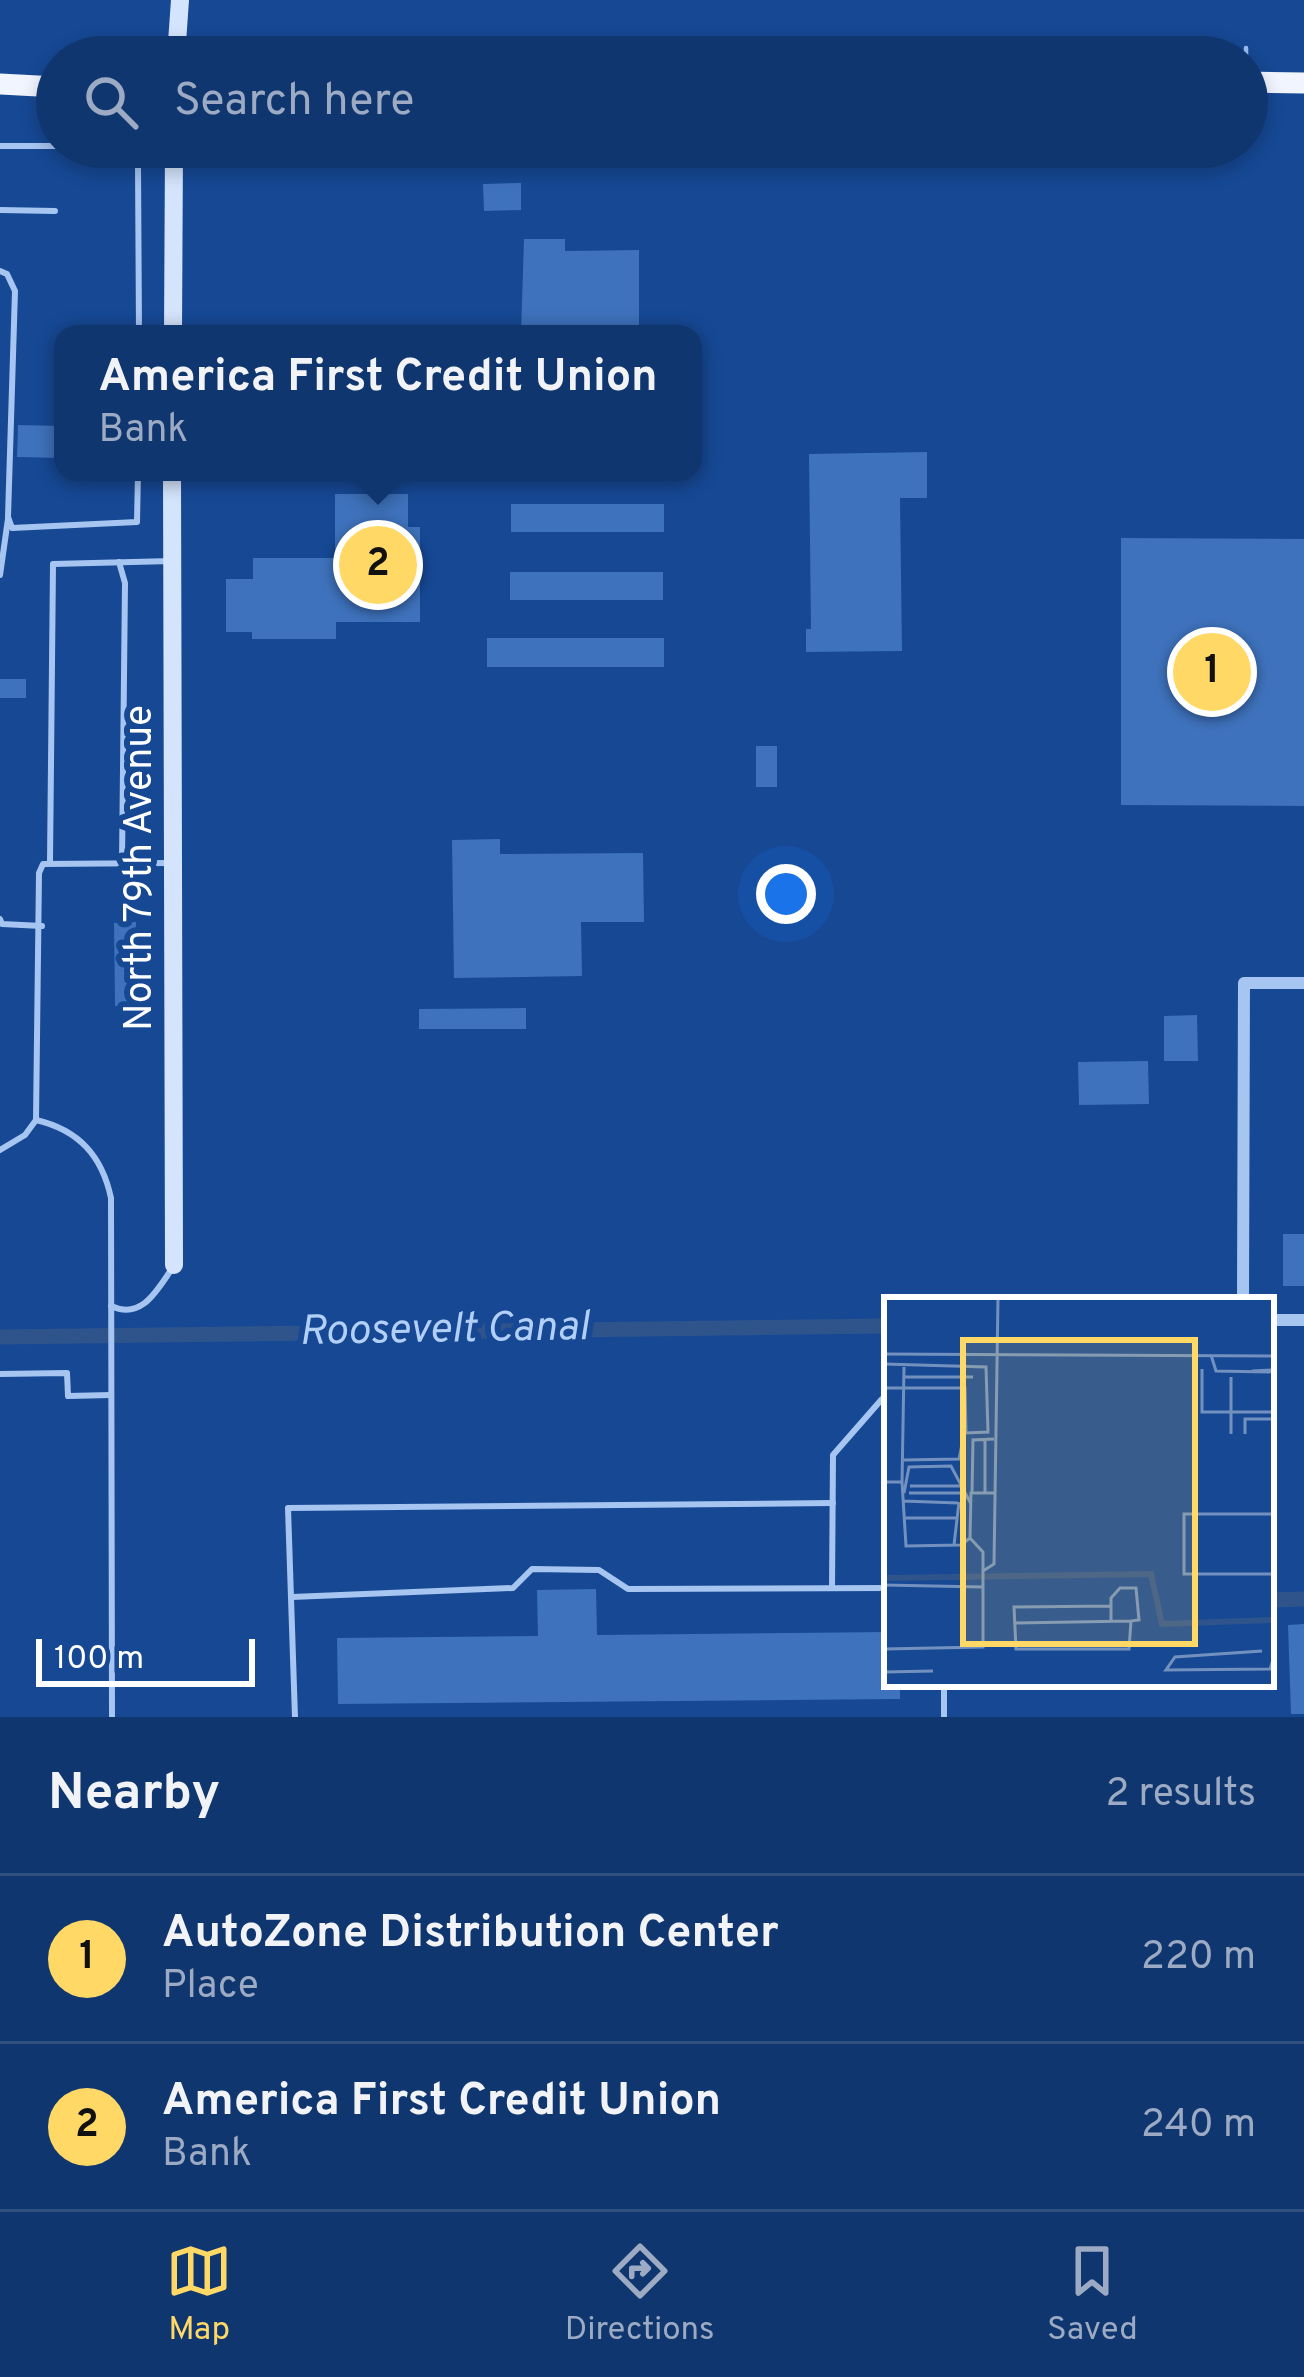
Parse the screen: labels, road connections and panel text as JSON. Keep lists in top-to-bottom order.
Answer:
{
  "streets": {
    "street": ["North 79th Avenue"]
  },
  "water": ["Roosevelt Canal"],
  "scale_bar": "100 m",
  "page": {
    "search": "Search here",
    "popup": ["America First Credit Union", "Bank"],
    "pins": ["2", "1"],
    "scale": "100 m",
    "heading": ["Nearby", "2 results"],
    "list": [
      {
        "mark": "1",
        "name": "AutoZone Distribution Center",
        "note": "Place",
        "value": "220 m"
      },
      {
        "mark": "2",
        "name": "America First Credit Union",
        "note": "Bank",
        "value": "240 m"
      }
    ],
    "nav": ["Map", "Directions", "Saved"]
  }
}
